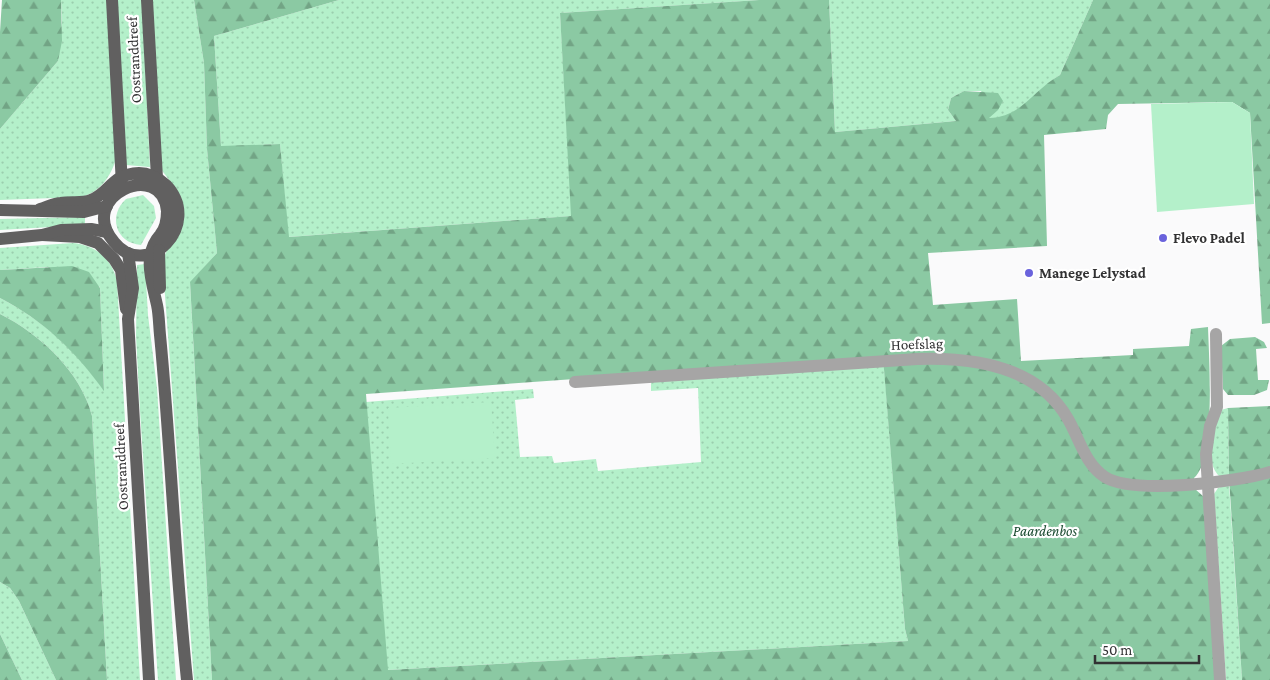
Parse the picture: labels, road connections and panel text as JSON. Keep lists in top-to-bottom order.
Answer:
{
  "streets": {
    "main road": ["Oostranddreef"],
    "street": ["Hoefslag"]
  },
  "parks": ["Paardenbos"],
  "places": ["Flevo Padel", "Manege Lelystad"],
  "scale_bar": "50 m"
}
